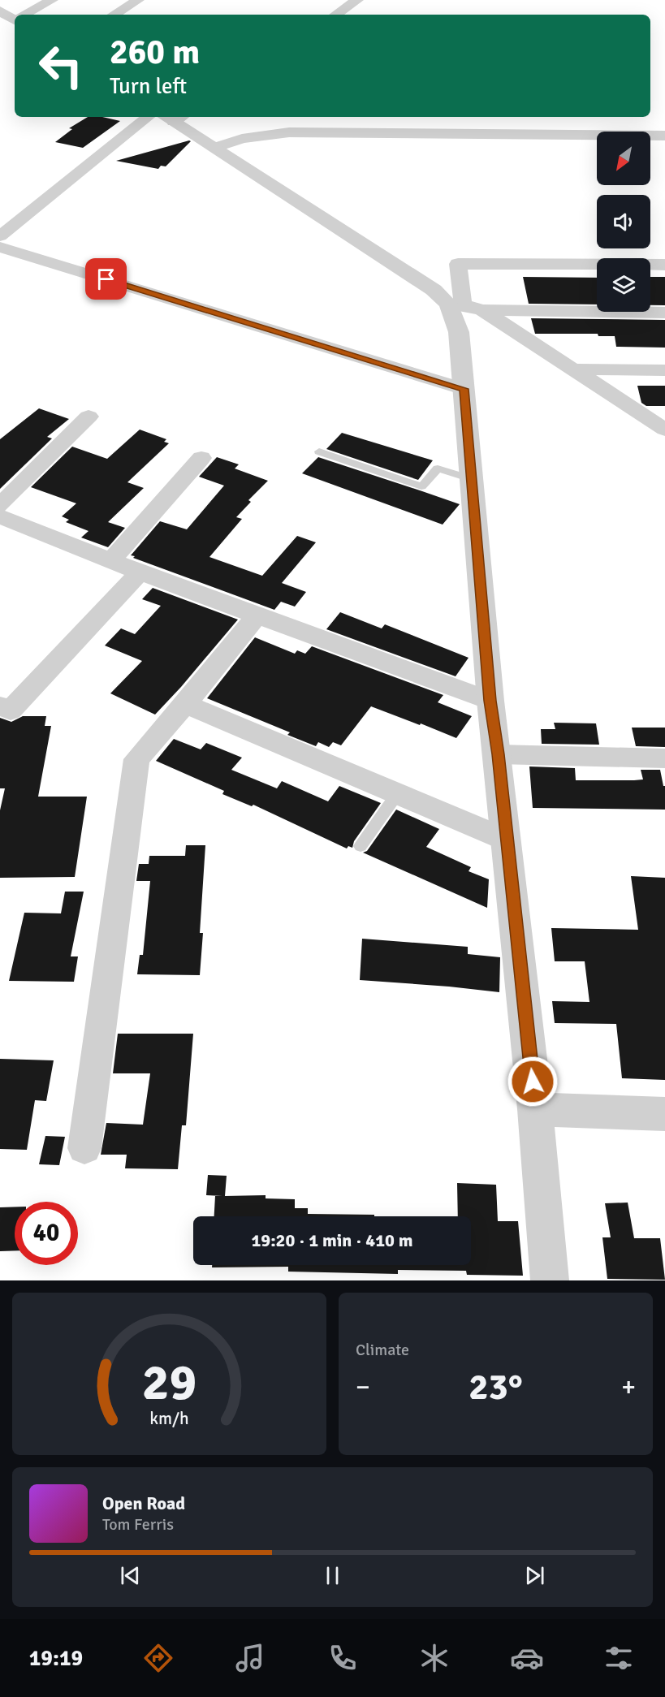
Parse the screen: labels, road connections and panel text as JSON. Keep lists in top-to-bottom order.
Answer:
{
  "north": "bottom left",
  "page": {
    "turn": ["260 m", "Turn left"],
    "limit": "40",
    "trip": "19:20 · 1 min · 410 m",
    "tile": "Climate",
    "heat": ["−", "23°", "+"],
    "song": ["Open Road", "Tom Ferris"],
    "tabs": "19:19",
    "gauge": ["29", "km/h"]
  }
}
